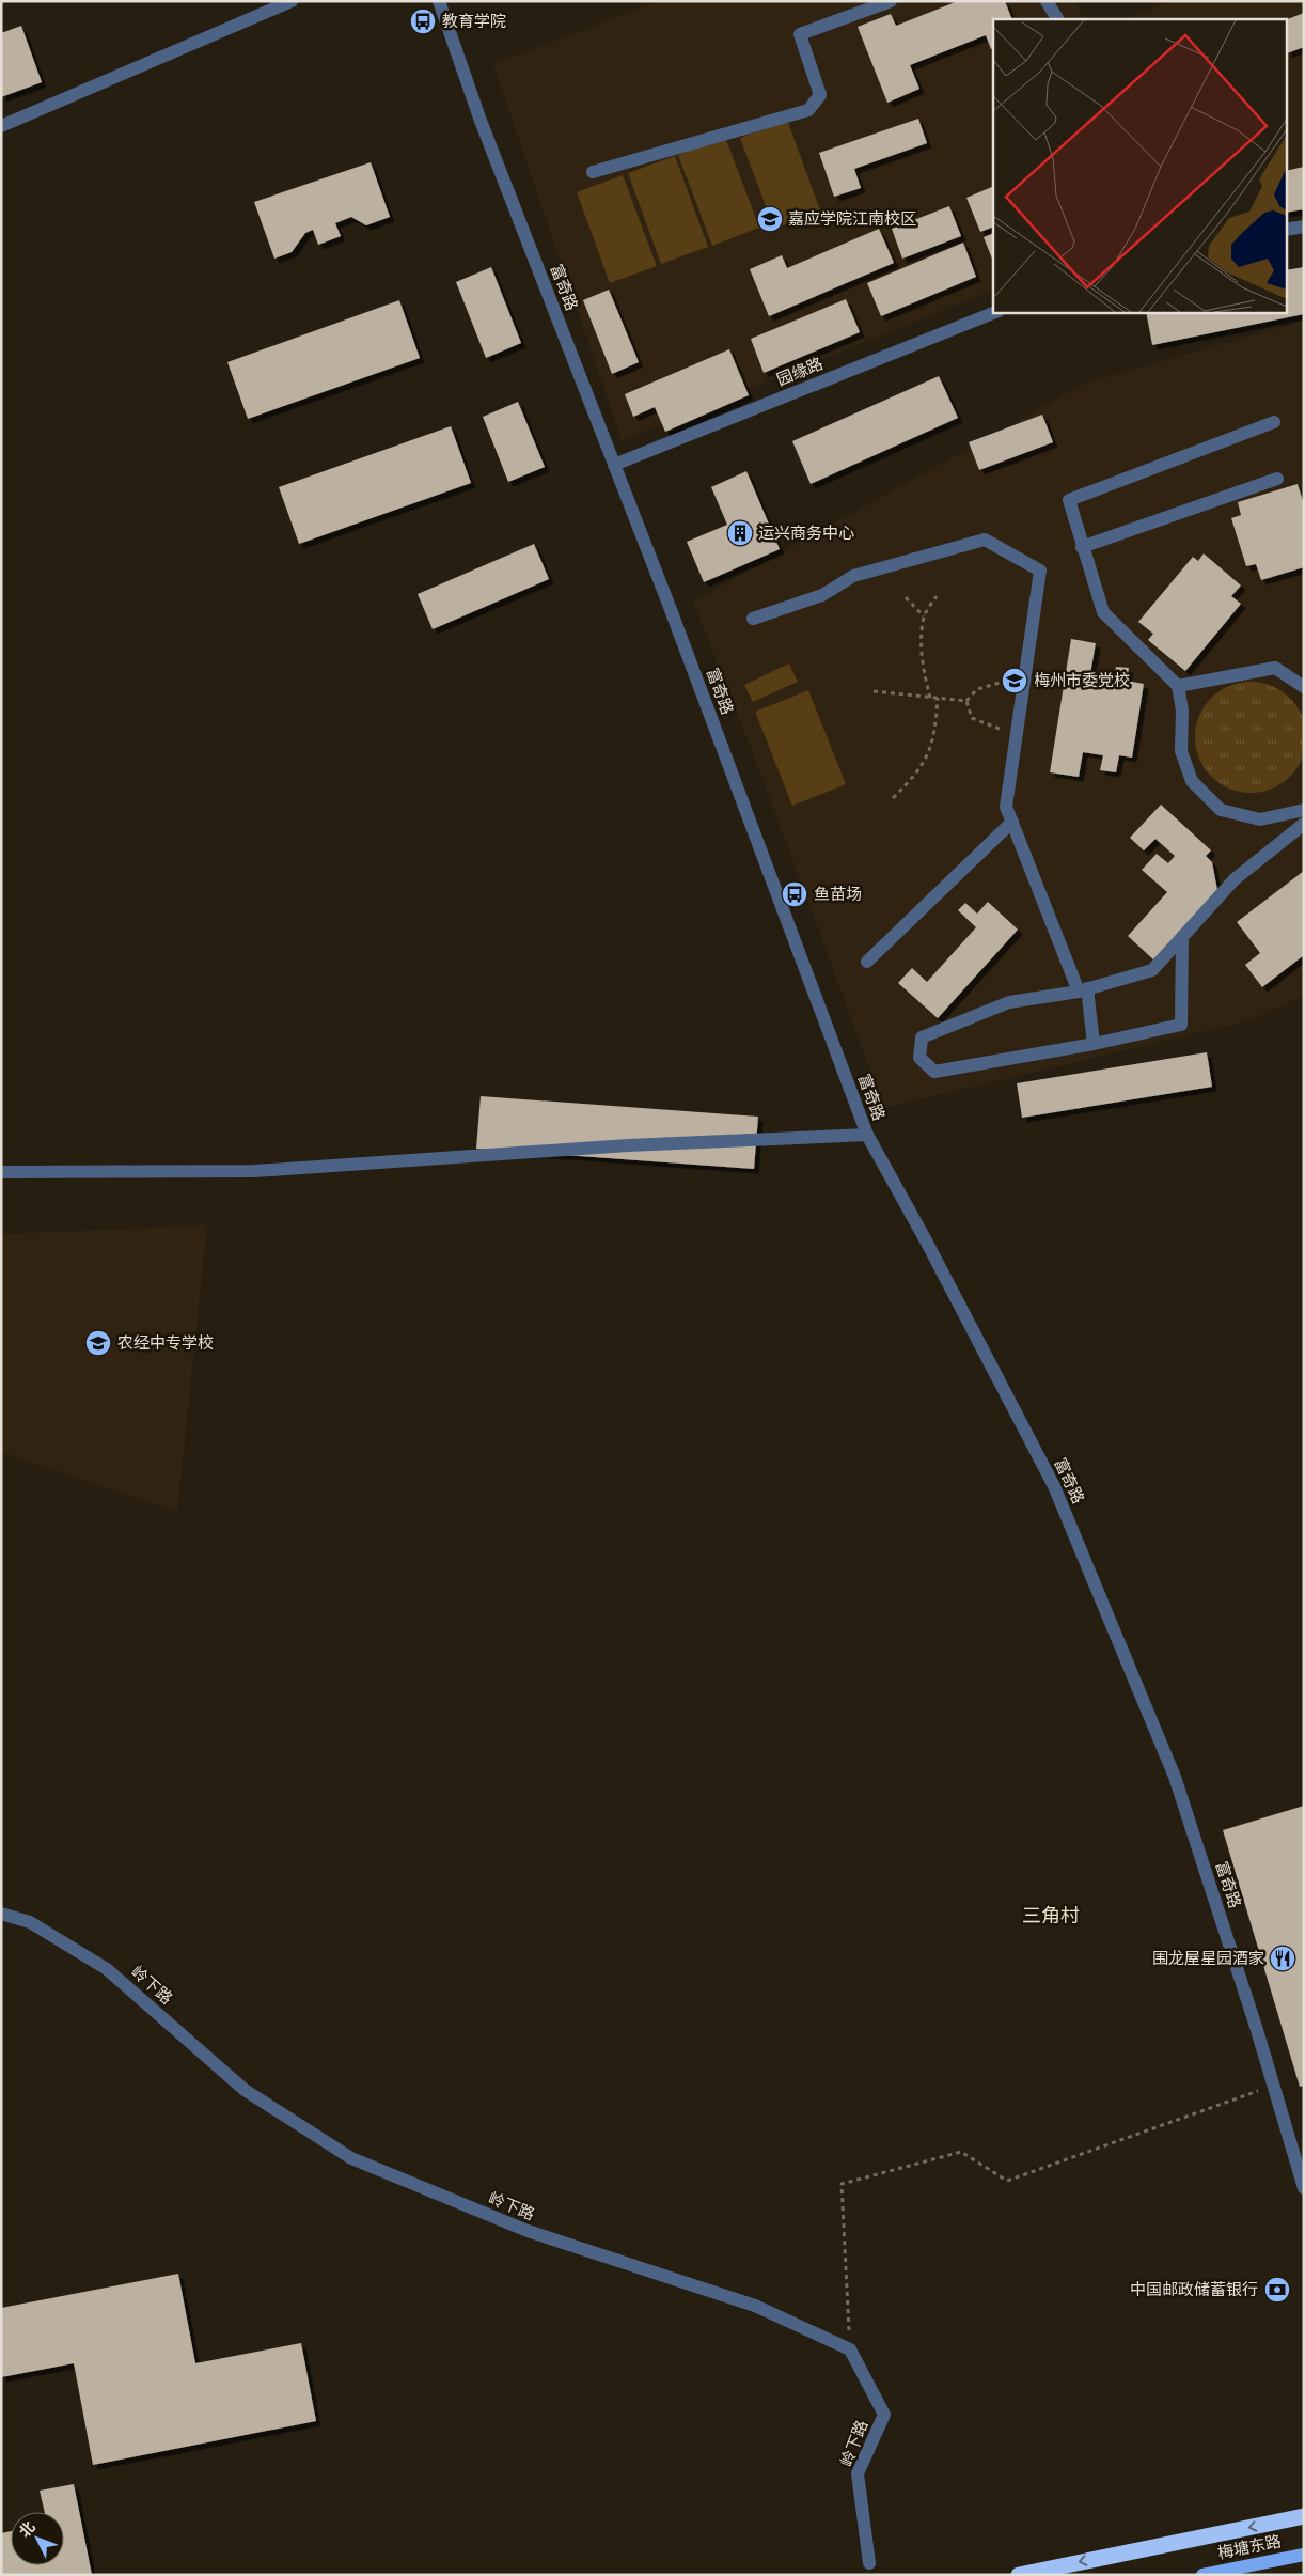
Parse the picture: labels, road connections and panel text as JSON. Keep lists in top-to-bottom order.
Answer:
{
  "streets": {
    "main road": ["梅塘东路"],
    "street": ["富奇路", "园缘路", "岭下路"]
  },
  "crossings": [
    ["富奇路", "园缘路"]
  ],
  "districts": ["三角村"],
  "places": {
    "bus stop": ["教育学院", "鱼苗场"],
    "school or university": ["嘉应学院江南校区", "梅州市委党校", "农经中专学校"],
    "building": ["运兴商务中心"],
    "restaurant": ["围龙屋星园酒家"],
    "bank": ["中国邮政储蓄银行"]
  },
  "north": "top left"
}
